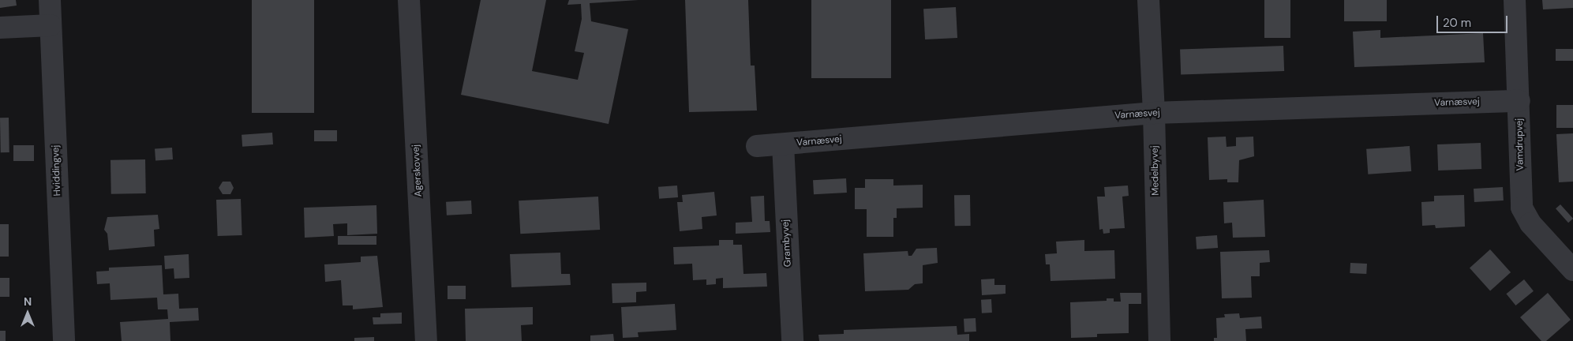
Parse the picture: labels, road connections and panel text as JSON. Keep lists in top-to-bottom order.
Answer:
{
  "streets": {
    "street": [
      "Varnæsvej",
      "Vamdrupvej",
      "Hviddingvej",
      "Agerskovvej",
      "Medelbyvej",
      "Grambyvej"
    ]
  },
  "crossings": [
    ["Varnæsvej", "Vamdrupvej"],
    ["Varnæsvej", "Medelbyvej"],
    ["Varnæsvej", "Grambyvej"]
  ],
  "scale_bar": "20 m",
  "north": "top"
}
